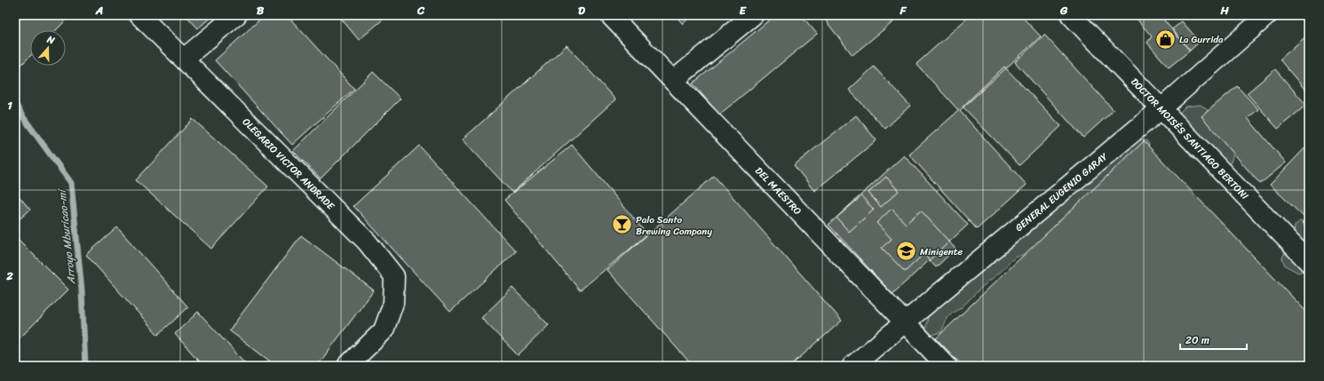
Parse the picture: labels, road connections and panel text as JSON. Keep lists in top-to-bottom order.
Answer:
{
  "streets": {
    "street": [
      "DOCTOR MOISÉS SANTIAGO BERTONI",
      "OLEGARIO VICTOR ANDRADE",
      "DEL MAESTRO",
      "GENERAL EUGENIO GARAY"
    ]
  },
  "crossings": [
    ["DOCTOR MOISÉS SANTIAGO BERTONI", "GENERAL EUGENIO GARAY"],
    ["DEL MAESTRO", "GENERAL EUGENIO GARAY"]
  ],
  "water": ["Arroyo Mburicao-mi"],
  "places": {
    "shop": ["La Gurrida"],
    "bar": ["Palo Santo Brewing Company"],
    "school or university": ["Minigente"]
  },
  "scale_bar": "20 m",
  "north": "top",
  "grid": {
    "columns": [
      "A",
      "B",
      "C",
      "D",
      "E",
      "F",
      "G",
      "H"
    ],
    "rows": ["1", "2"]
  }
}
